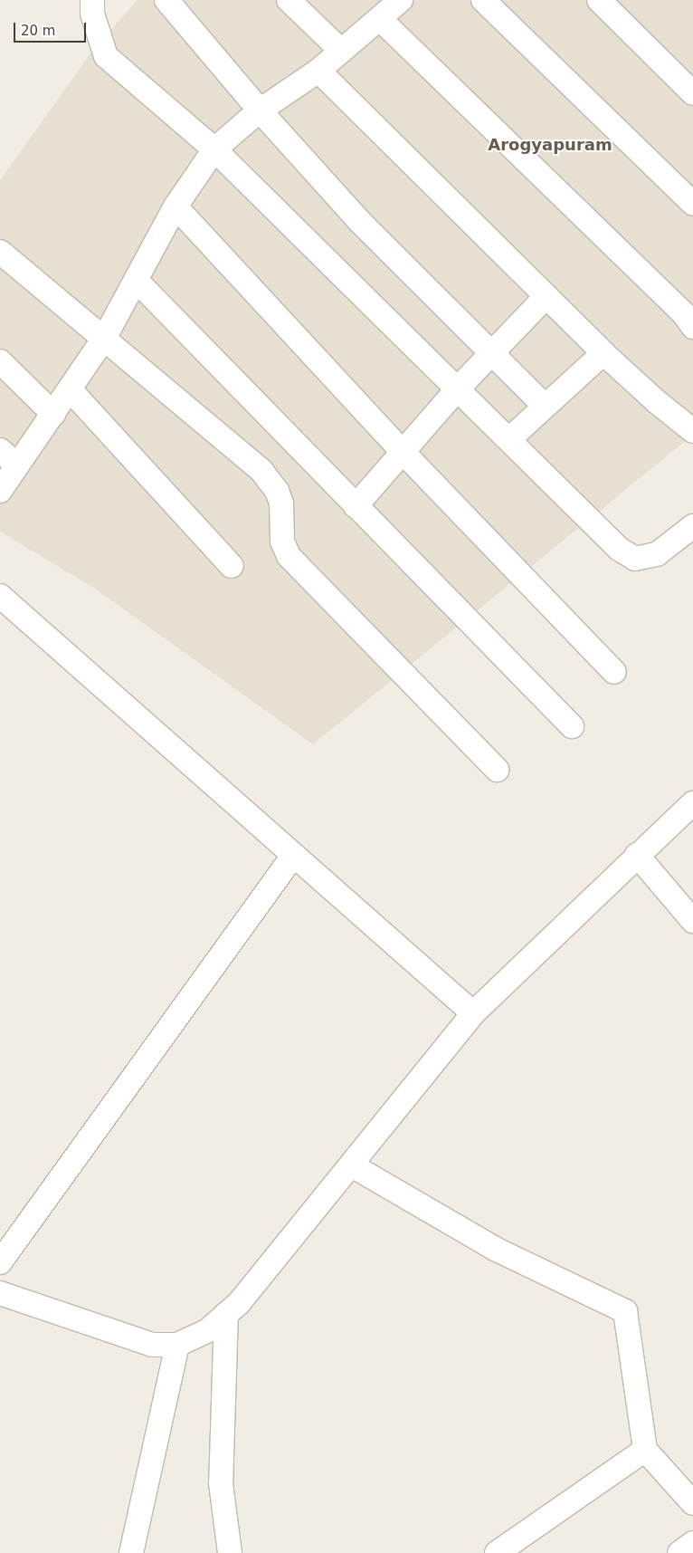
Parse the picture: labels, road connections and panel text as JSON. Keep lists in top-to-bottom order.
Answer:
{
  "districts": ["Arogyapuram"],
  "scale_bar": "20 m"
}
